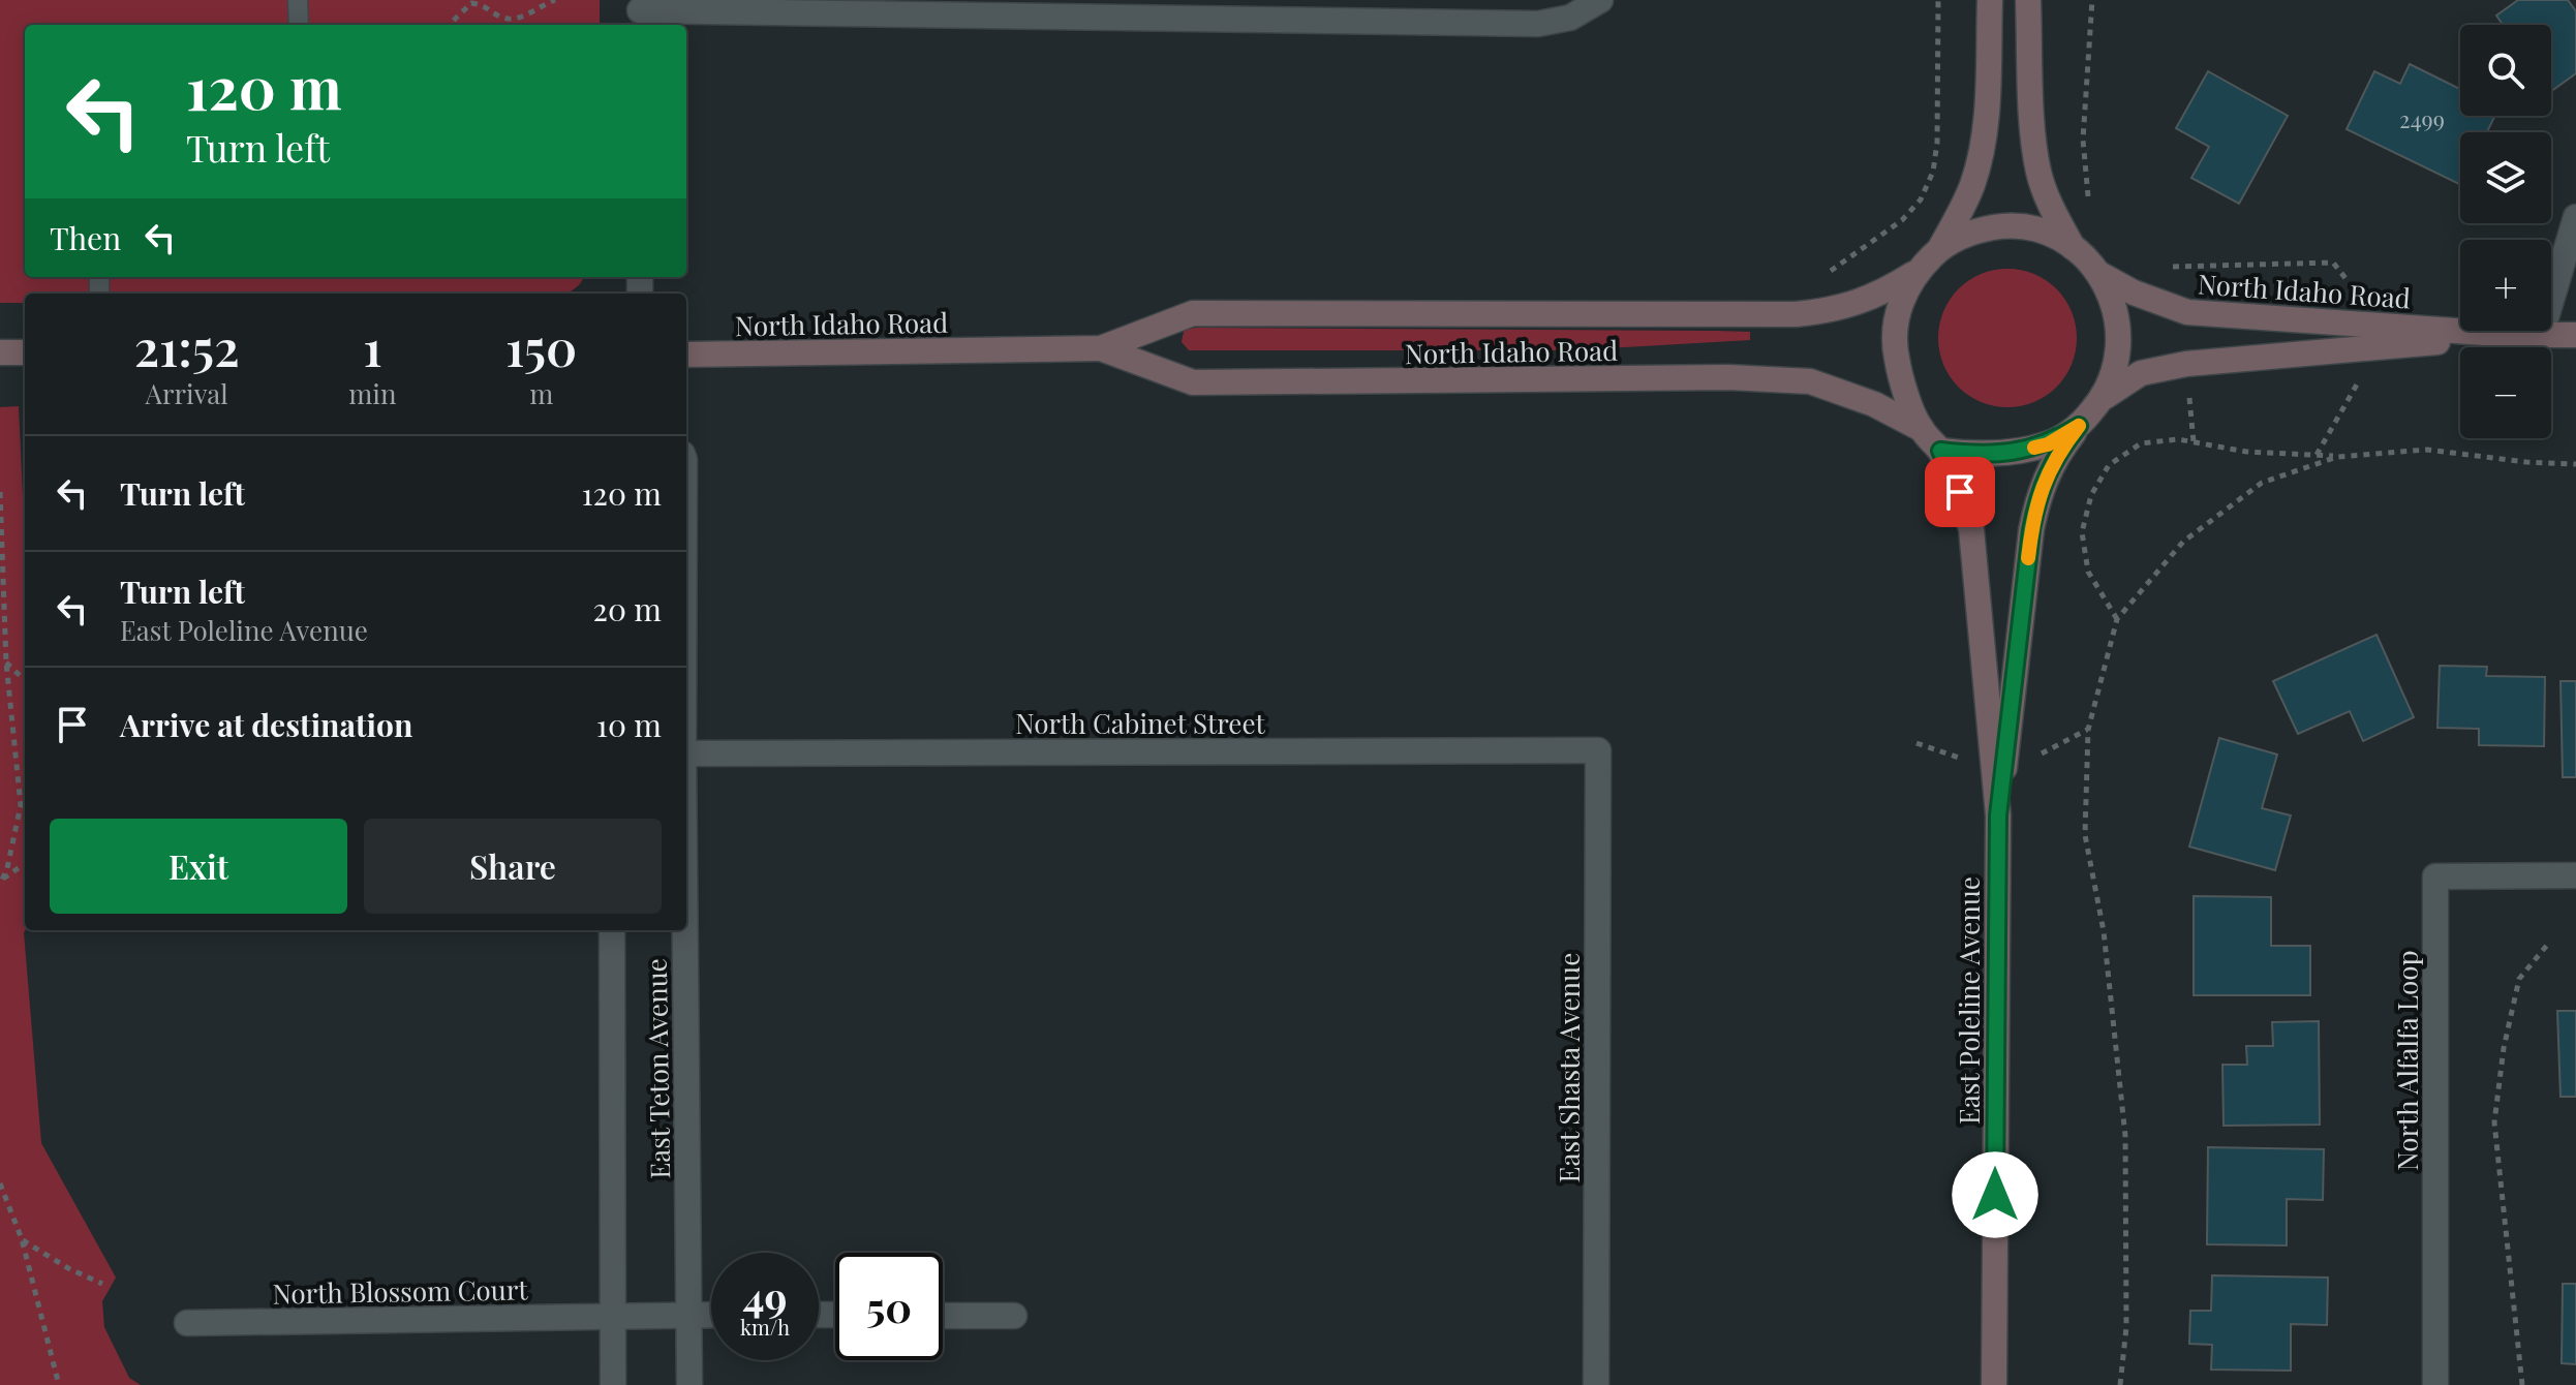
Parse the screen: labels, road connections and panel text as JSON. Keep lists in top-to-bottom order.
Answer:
{
  "streets": {
    "main road": ["North Idaho Road", "East Poleline Avenue"],
    "street": [
      "North Cabinet Street",
      "North Alfalfa Loop",
      "East Shasta Avenue",
      "East Teton Avenue",
      "North Blossom Court"
    ]
  },
  "crossings": [
    ["North Idaho Road", "East Poleline Avenue"],
    ["North Cabinet Street", "East Shasta Avenue"],
    ["East Teton Avenue", "North Blossom Court"]
  ],
  "house_numbers": ["2499"],
  "page": {
    "map_buttons": ["+", "−"],
    "turn": ["120 m", "Turn left"],
    "then": "Then",
    "eta": [
      "21:52",
      "Arrival",
      "1",
      "min",
      "150",
      "m"
    ],
    "list": [
      {
        "name": "Turn left",
        "value": "120 m"
      },
      {
        "name": "Turn left",
        "note": "East Poleline Avenue",
        "value": "20 m"
      },
      {
        "name": "Arrive at destination",
        "value": "10 m"
      }
    ],
    "buttons": ["Exit", "Share"],
    "speed": "49 km/h",
    "limit": "50"
  }
}
